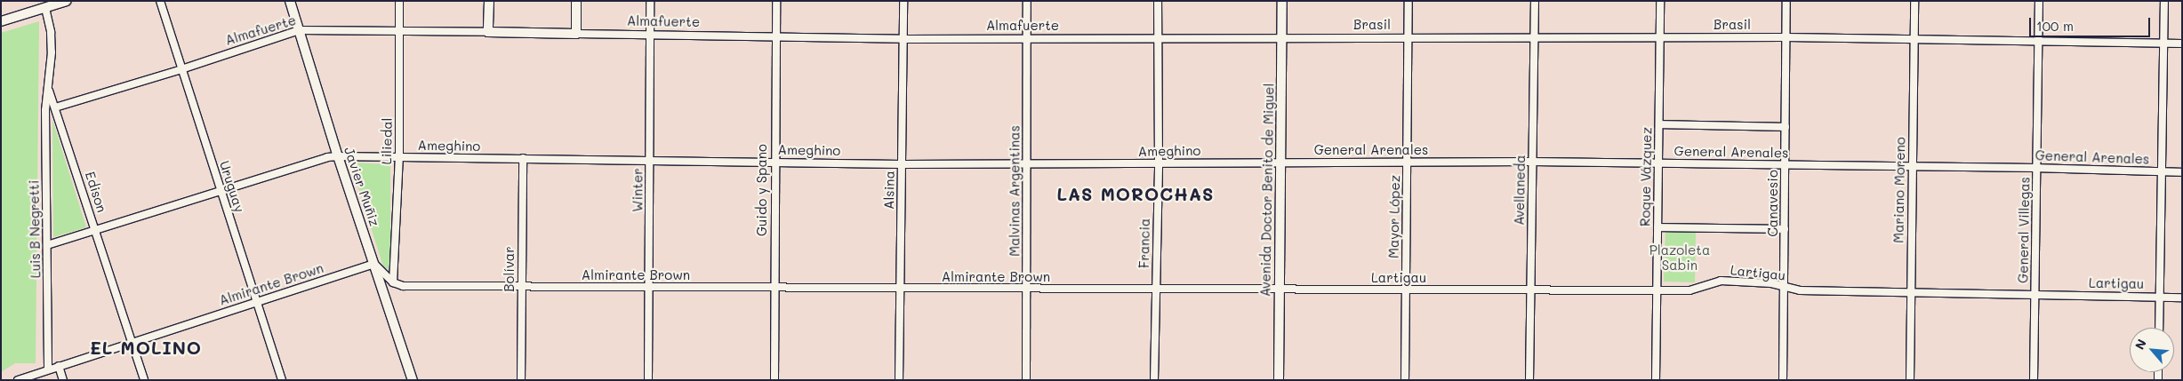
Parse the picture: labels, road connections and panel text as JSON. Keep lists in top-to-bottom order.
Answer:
{
  "streets": {
    "main road": ["Almafuerte", "Javier Muñiz", "Avenida Doctor Benito de Miguel"],
    "street": [
      "Brasil",
      "Liliedal",
      "Ameghino",
      "General Arenales",
      "Roque Vázquez",
      "Uruguay",
      "Winter",
      "Guido y Spano",
      "Alsina",
      "Avellaneda",
      "Mariano Moreno",
      "Malvinas Argentinas",
      "Edison",
      "Canavesio",
      "Mayor López",
      "Luis B Negretti",
      "General Villegas",
      "Francia",
      "Bolívar",
      "Lartigau",
      "Almirante Brown"
    ]
  },
  "crossings": [
    ["Almafuerte", "Brasil"],
    ["Almafuerte", "Liliedal"],
    ["Almafuerte", "Uruguay"],
    ["Almafuerte", "Javier Muñiz"],
    ["Almafuerte", "Winter"],
    ["Almafuerte", "Guido y Spano"],
    ["Almafuerte", "Alsina"],
    ["Almafuerte", "Avenida Doctor Benito de Miguel"],
    ["Almafuerte", "Malvinas Argentinas"],
    ["Almafuerte", "Edison"],
    ["Almafuerte", "Francia"],
    ["Brasil", "Roque Vázquez"],
    ["Brasil", "Avenida Doctor Benito de Miguel"],
    ["Brasil", "Avellaneda"],
    ["Brasil", "Mariano Moreno"],
    ["Brasil", "Canavesio"],
    ["Brasil", "Mayor López"],
    ["Brasil", "General Villegas"],
    ["Liliedal", "Ameghino"],
    ["Liliedal", "Almirante Brown"],
    ["Ameghino", "General Arenales"],
    ["Ameghino", "Uruguay"],
    ["Ameghino", "Javier Muñiz"],
    ["Ameghino", "Winter"],
    ["Ameghino", "Guido y Spano"],
    ["Ameghino", "Alsina"],
    ["Ameghino", "Avenida Doctor Benito de Miguel"],
    ["Ameghino", "Malvinas Argentinas"],
    ["Ameghino", "Edison"],
    ["Ameghino", "Luis B Negretti"],
    ["Ameghino", "Francia"],
    ["Ameghino", "Bolívar"],
    ["General Arenales", "Roque Vázquez"],
    ["General Arenales", "Avenida Doctor Benito de Miguel"],
    ["General Arenales", "Avellaneda"],
    ["General Arenales", "Mariano Moreno"],
    ["General Arenales", "Canavesio"],
    ["General Arenales", "Mayor López"],
    ["General Arenales", "General Villegas"],
    ["Roque Vázquez", "Lartigau"],
    ["Uruguay", "Almirante Brown"],
    ["Javier Muñiz", "Almirante Brown"],
    ["Winter", "Almirante Brown"],
    ["Guido y Spano", "Almirante Brown"],
    ["Alsina", "Almirante Brown"],
    ["Avenida Doctor Benito de Miguel", "Lartigau"],
    ["Avenida Doctor Benito de Miguel", "Almirante Brown"],
    ["Avellaneda", "Lartigau"],
    ["Mariano Moreno", "Lartigau"],
    ["Malvinas Argentinas", "Almirante Brown"],
    ["Edison", "Luis B Negretti"],
    ["Edison", "Almirante Brown"],
    ["Canavesio", "Lartigau"],
    ["Mayor López", "Lartigau"],
    ["Luis B Negretti", "Almirante Brown"],
    ["General Villegas", "Lartigau"],
    ["Francia", "Almirante Brown"],
    ["Bolívar", "Almirante Brown"],
    ["Lartigau", "Almirante Brown"]
  ],
  "districts": ["LAS MOROCHAS", "EL MOLINO"],
  "parks": ["Plazoleta Sabin"],
  "scale_bar": "100 m",
  "north": "top left"
}
